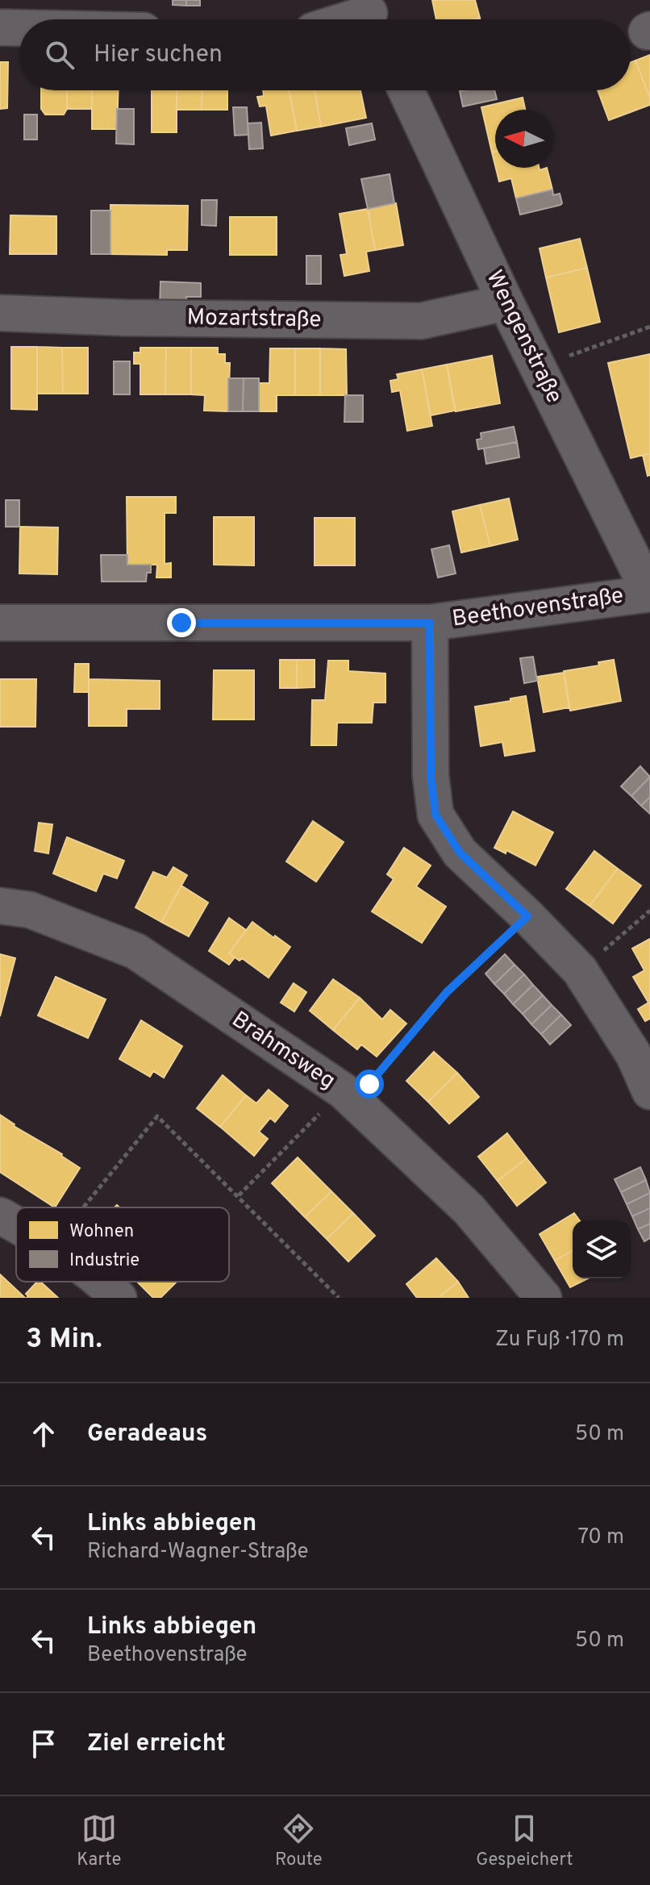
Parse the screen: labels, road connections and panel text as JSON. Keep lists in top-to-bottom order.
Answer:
{
  "streets": {
    "street": [
      "Mozartstraße",
      "Wengenstraße",
      "Beethovenstraße",
      "Brahmsweg"
    ]
  },
  "crossings": [
    ["Mozartstraße", "Wengenstraße"],
    ["Wengenstraße", "Beethovenstraße"]
  ],
  "legend": ["Wohnen", "Industrie"],
  "north": "left",
  "page": {
    "search": "Hier suchen",
    "heading": ["3 Min.", "Zu Fuß · 170 m"],
    "list": [
      ["Geradeaus", "50 m"],
      ["Links abbiegen", "Richard-Wagner-Straße", "70 m"],
      ["Links abbiegen", "Beethovenstraße", "50 m"],
      "Ziel erreicht"
    ],
    "nav": ["Karte", "Route", "Gespeichert"]
  }
}
